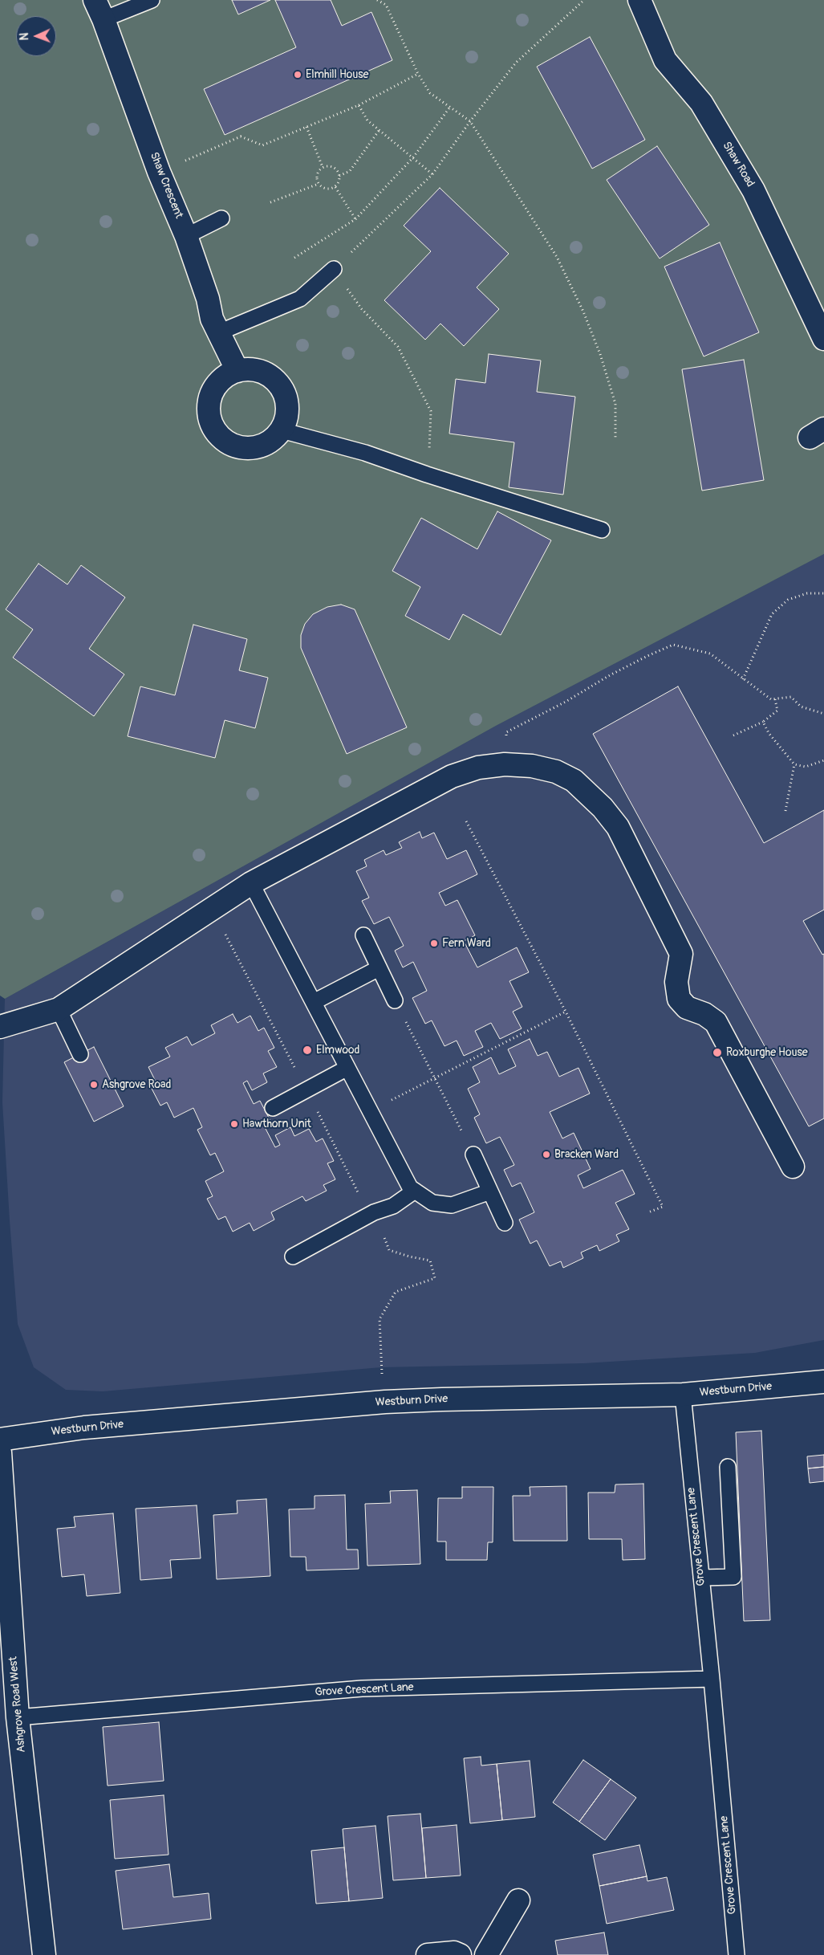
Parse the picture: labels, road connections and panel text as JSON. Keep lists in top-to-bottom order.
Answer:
{
  "streets": {
    "street": [
      "Shaw Road",
      "Shaw Crescent",
      "Westburn Drive",
      "Ashgrove Road West"
    ],
    "lane": ["Grove Crescent Lane"]
  },
  "crossings": [
    ["Westburn Drive", "Grove Crescent Lane"],
    ["Grove Crescent Lane", "Ashgrove Road West"]
  ],
  "places": [
    "Elmhill House",
    "Fern Ward",
    "Elmwood",
    "Roxburghe House",
    "Ashgrove Road",
    "Hawthorn Unit",
    "Bracken Ward"
  ],
  "north": "left"
}
